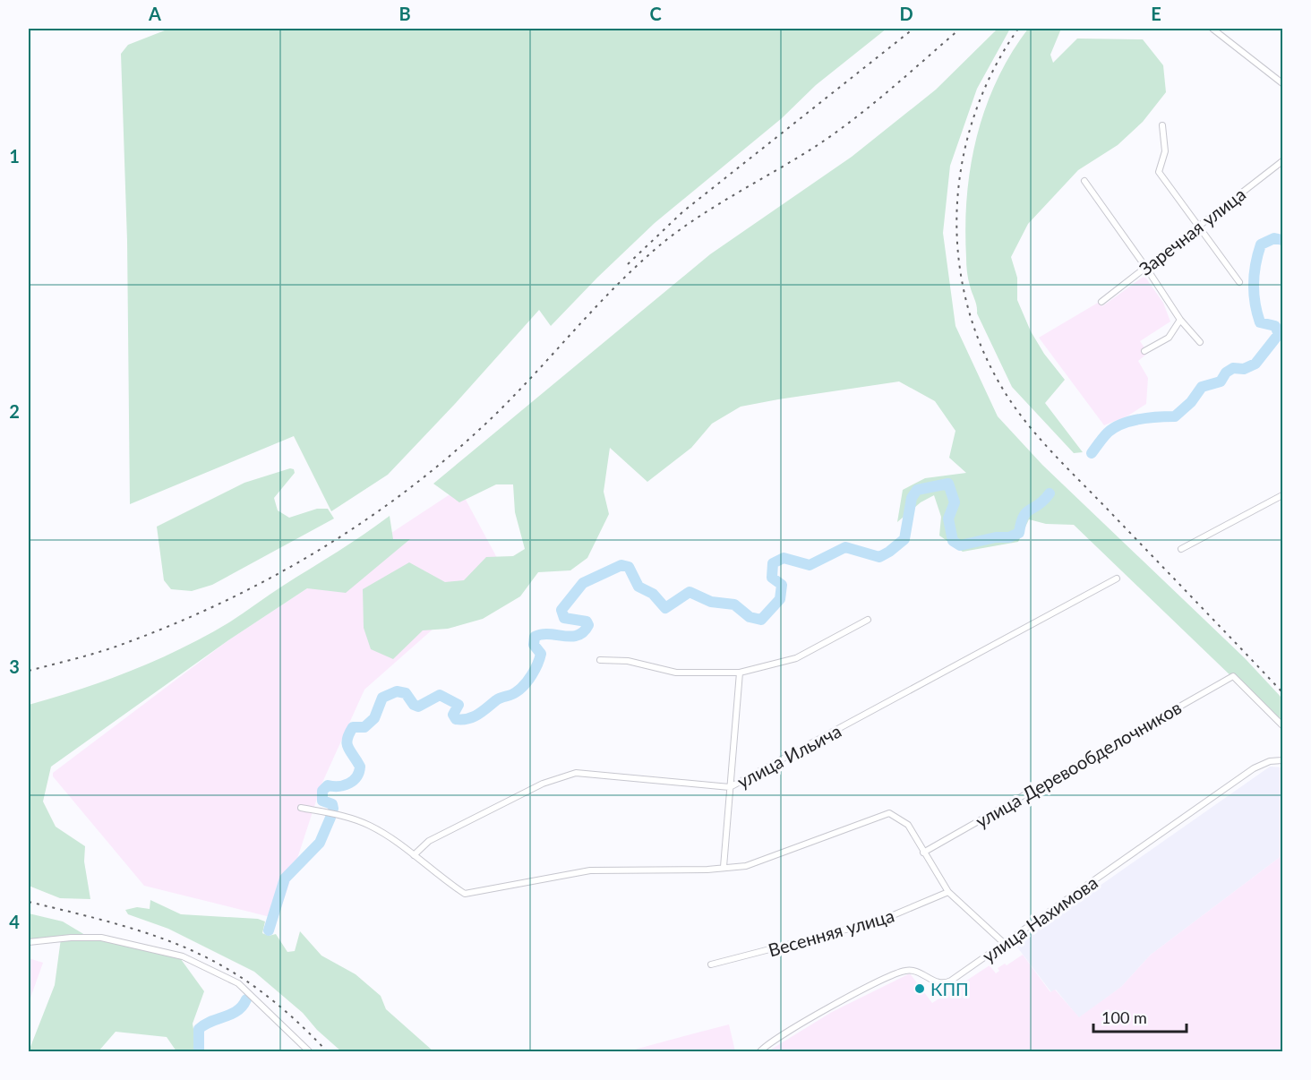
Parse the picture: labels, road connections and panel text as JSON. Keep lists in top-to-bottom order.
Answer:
{
  "streets": {
    "street": [
      "Заречная улица",
      "улица Ильича",
      "улица Деревообделочников",
      "улица Нахимова",
      "Весенняя улица"
    ]
  },
  "places": ["КПП"],
  "scale_bar": "100 m",
  "grid": {
    "columns": [
      "A",
      "B",
      "C",
      "D",
      "E"
    ],
    "rows": [
      "1",
      "2",
      "3",
      "4"
    ]
  }
}
